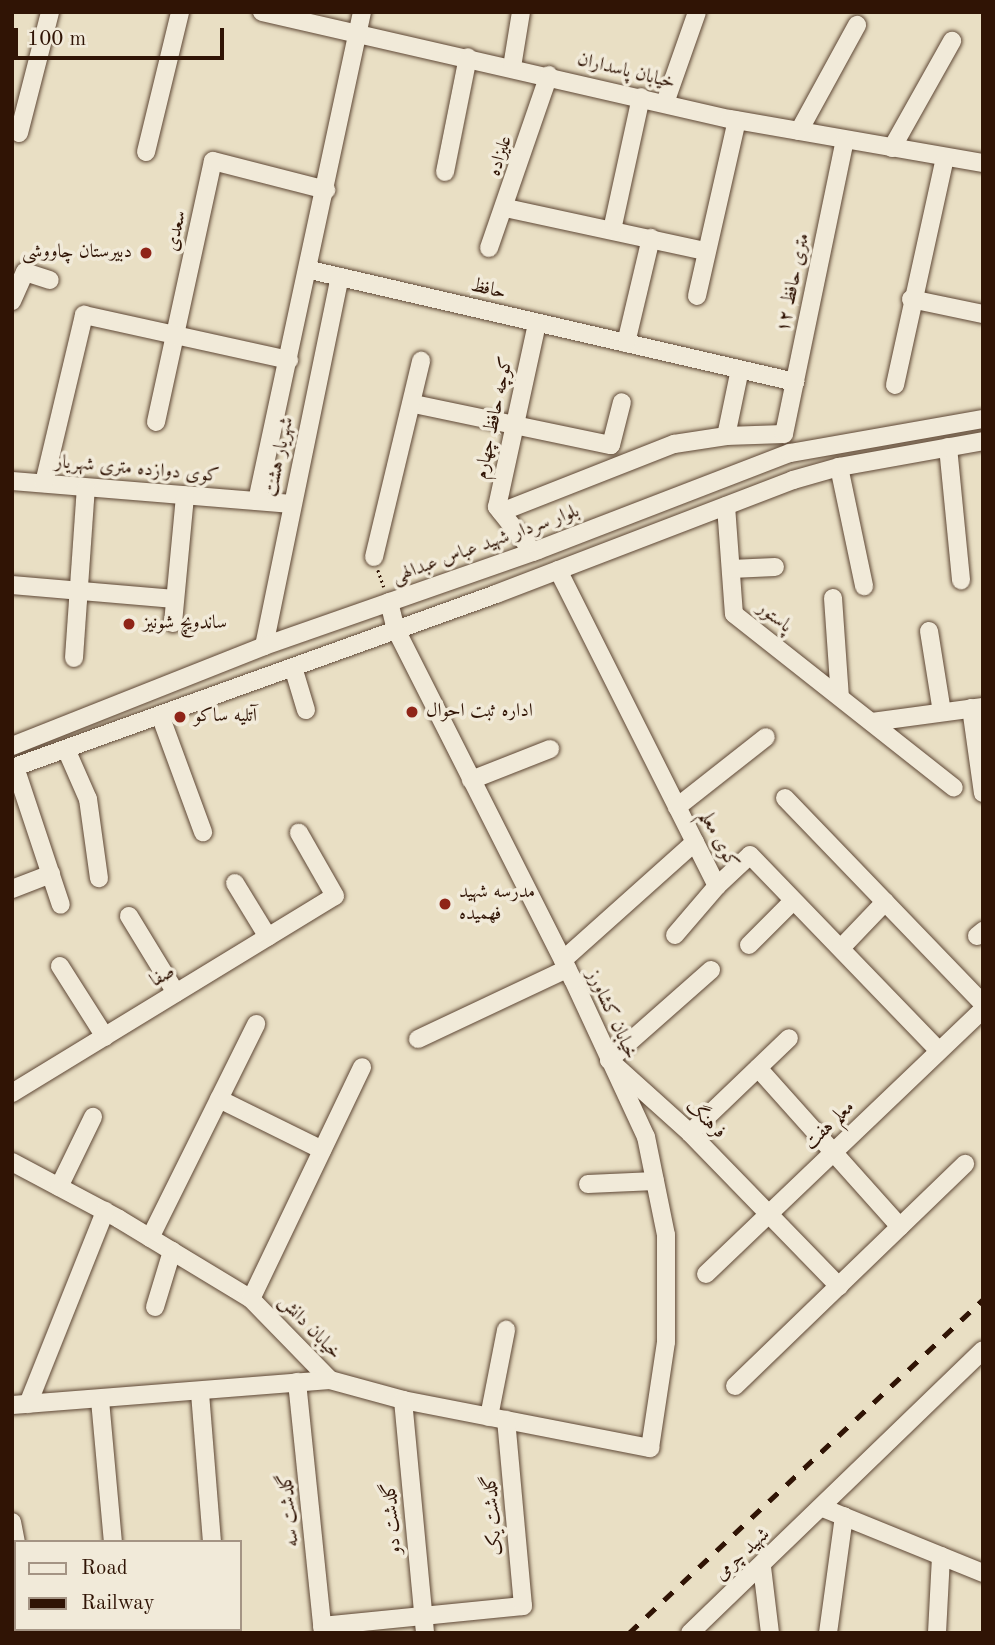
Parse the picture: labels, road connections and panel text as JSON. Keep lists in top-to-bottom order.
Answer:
{
  "streets": {
    "street": [
      "خیابان پاسداران",
      "علیزاده",
      "سعدی",
      "۱۲ متری حافظ",
      "حافظ",
      "کوچه حافظ چهارم",
      "شهریار هشت",
      "کوی دوازده متری شهریار",
      "بلوار سردار شهید عباس عبدالهی",
      "پاستور",
      "کوی معلم",
      "صفا",
      "خیابان کشاورز",
      "فرهنگ",
      "معلم هفت",
      "خیابان دانش",
      "گلدشت سه",
      "گلدشت یک",
      "گلدشت دو",
      "شهید چرمی"
    ]
  },
  "crossings": [
    ["خیابان پاسداران", "علیزاده"],
    ["خیابان پاسداران", "۱۲ متری حافظ"],
    ["۱۲ متری حافظ", "حافظ"],
    ["حافظ", "کوچه حافظ چهارم"],
    ["حافظ", "شهریار هشت"],
    ["شهریار هشت", "کوی دوازده متری شهریار"],
    ["شهریار هشت", "بلوار سردار شهید عباس عبدالهی"],
    ["بلوار سردار شهید عباس عبدالهی", "خیابان کشاورز"],
    ["کوی معلم", "معلم هفت"],
    ["خیابان کشاورز", "فرهنگ"],
    ["خیابان کشاورز", "خیابان دانش"],
    ["فرهنگ", "معلم هفت"],
    ["خیابان دانش", "گلدشت یک"],
    ["خیابان دانش", "گلدشت دو"],
    ["گلدشت یک", "گلدشت دو"]
  ],
  "places": [
    "دبیرستان چاووشی",
    "ساندویچ شونیز",
    "اداره ثبت احوال",
    "آتلیه ساکو",
    "مدرسه شهید فهمیده"
  ],
  "legend": ["Road", "Railway"],
  "scale_bar": "100 m"
}
